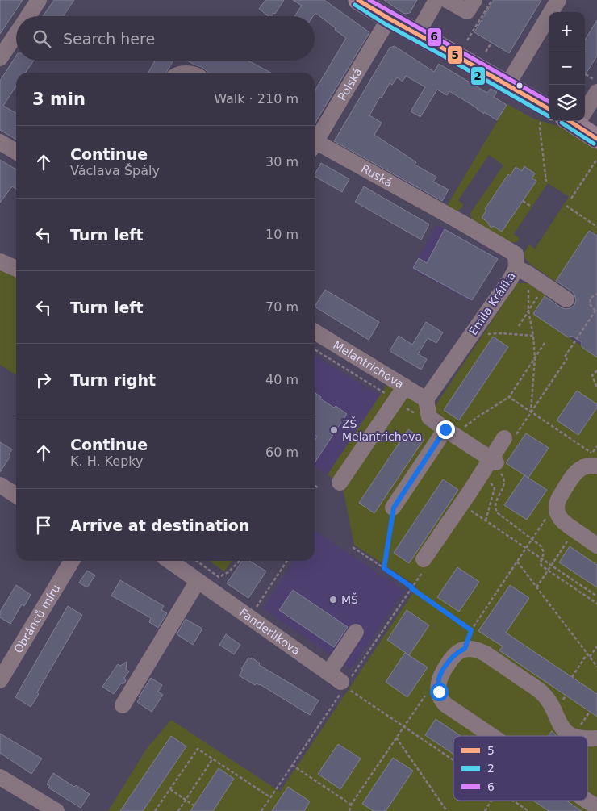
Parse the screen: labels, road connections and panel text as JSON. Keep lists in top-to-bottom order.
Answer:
{
  "streets": {
    "street": [
      "Polská",
      "Ruská",
      "Emila Králíka",
      "Melantrichova",
      "Obránců míru",
      "Fanderlíkova"
    ]
  },
  "crossings": [
    ["Ruská", "Emila Králíka"],
    ["Emila Králíka", "Melantrichova"]
  ],
  "places": ["ZŠ Melantrichova", "MŠ"],
  "lines": ["transit line 5", "transit line 6", "transit line 2"],
  "legend": ["5", "2", "6"],
  "page": {
    "map_buttons": ["+", "−"],
    "search": "Search here",
    "heading": ["3 min", "Walk · 210 m"],
    "list": [
      ["Continue", "Václava Špály", "30 m"],
      ["Turn left", "10 m"],
      ["Turn left", "70 m"],
      ["Turn right", "40 m"],
      ["Continue", "K. H. Kepky", "60 m"],
      "Arrive at destination"
    ]
  }
}
